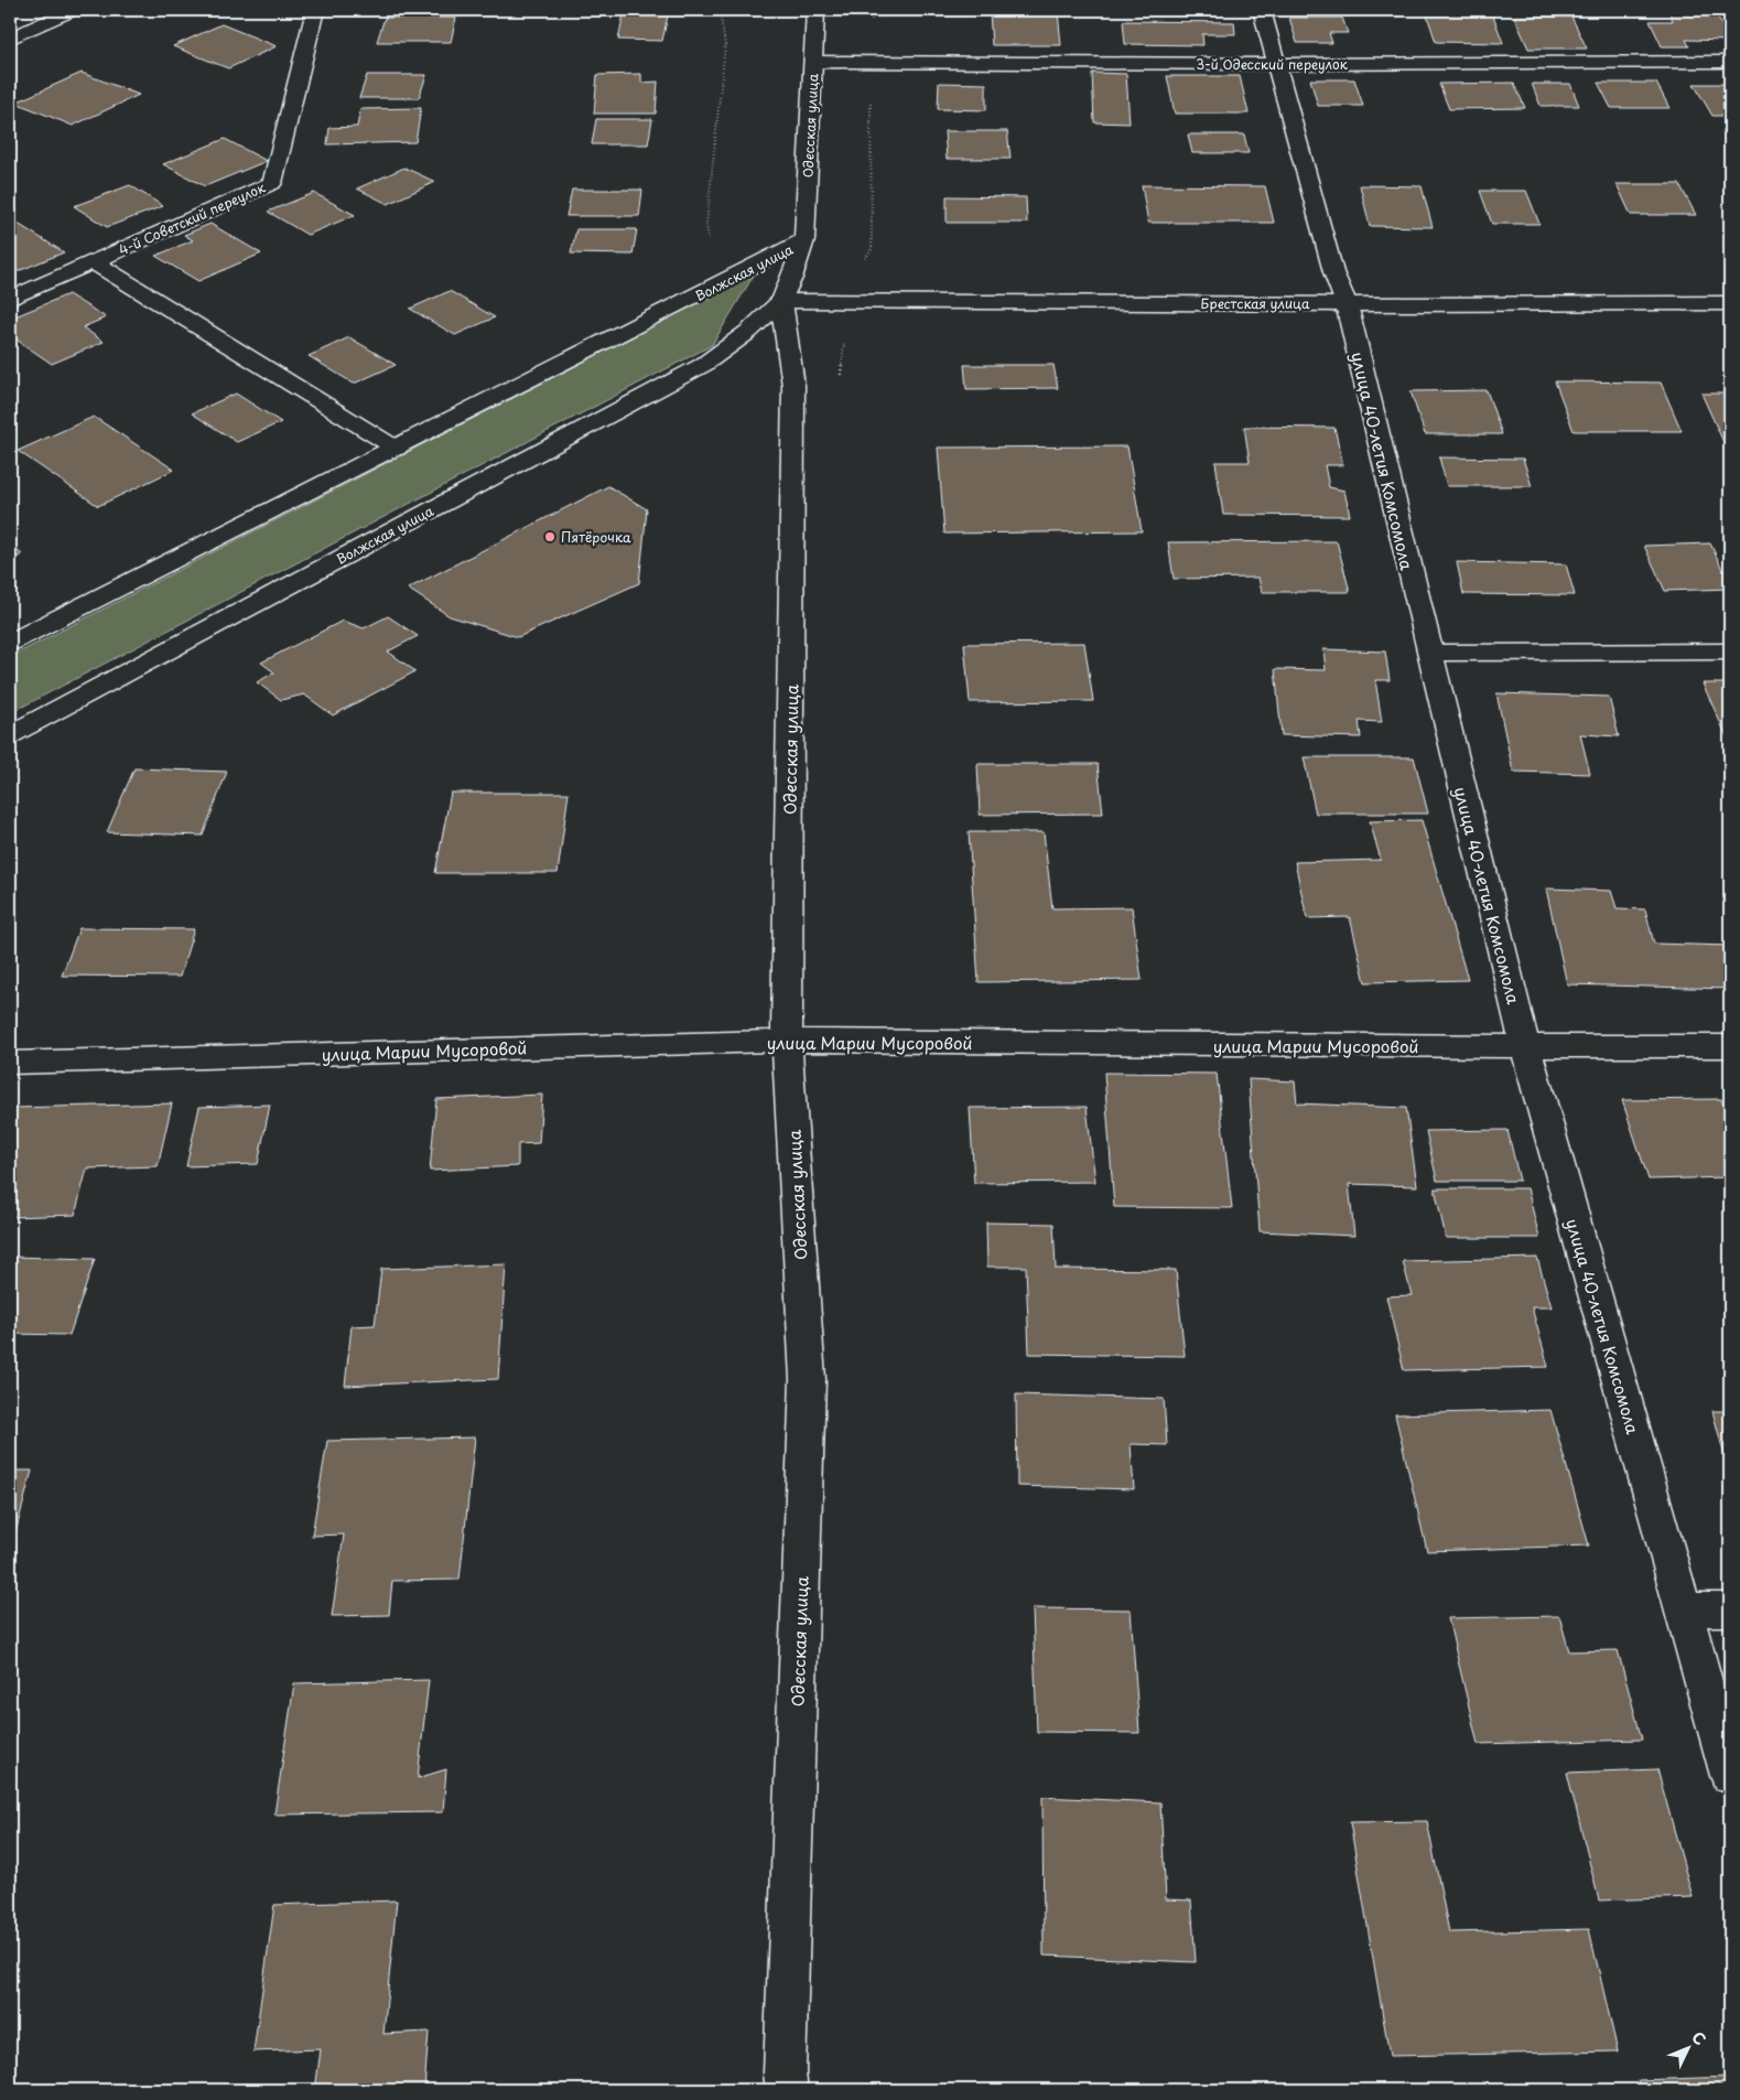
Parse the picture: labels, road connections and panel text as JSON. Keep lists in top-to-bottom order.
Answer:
{
  "streets": {
    "street": [
      "3-й Одесский переулок",
      "Одесская улица",
      "4-й Советский переулок",
      "Волжская улица",
      "Брестская улица",
      "улица 40-летия Комсомола",
      "улица Марии Мусоровой"
    ]
  },
  "crossings": [
    ["3-й Одесский переулок", "Одесская улица"],
    ["3-й Одесский переулок", "улица 40-летия Комсомола"],
    ["Одесская улица", "Волжская улица"],
    ["Одесская улица", "Брестская улица"],
    ["Одесская улица", "улица Марии Мусоровой"],
    ["Волжская улица", "Брестская улица"],
    ["Брестская улица", "улица 40-летия Комсомола"],
    ["улица 40-летия Комсомола", "улица Марии Мусоровой"]
  ],
  "places": ["Пятёрочка"],
  "north": "top right"
}
